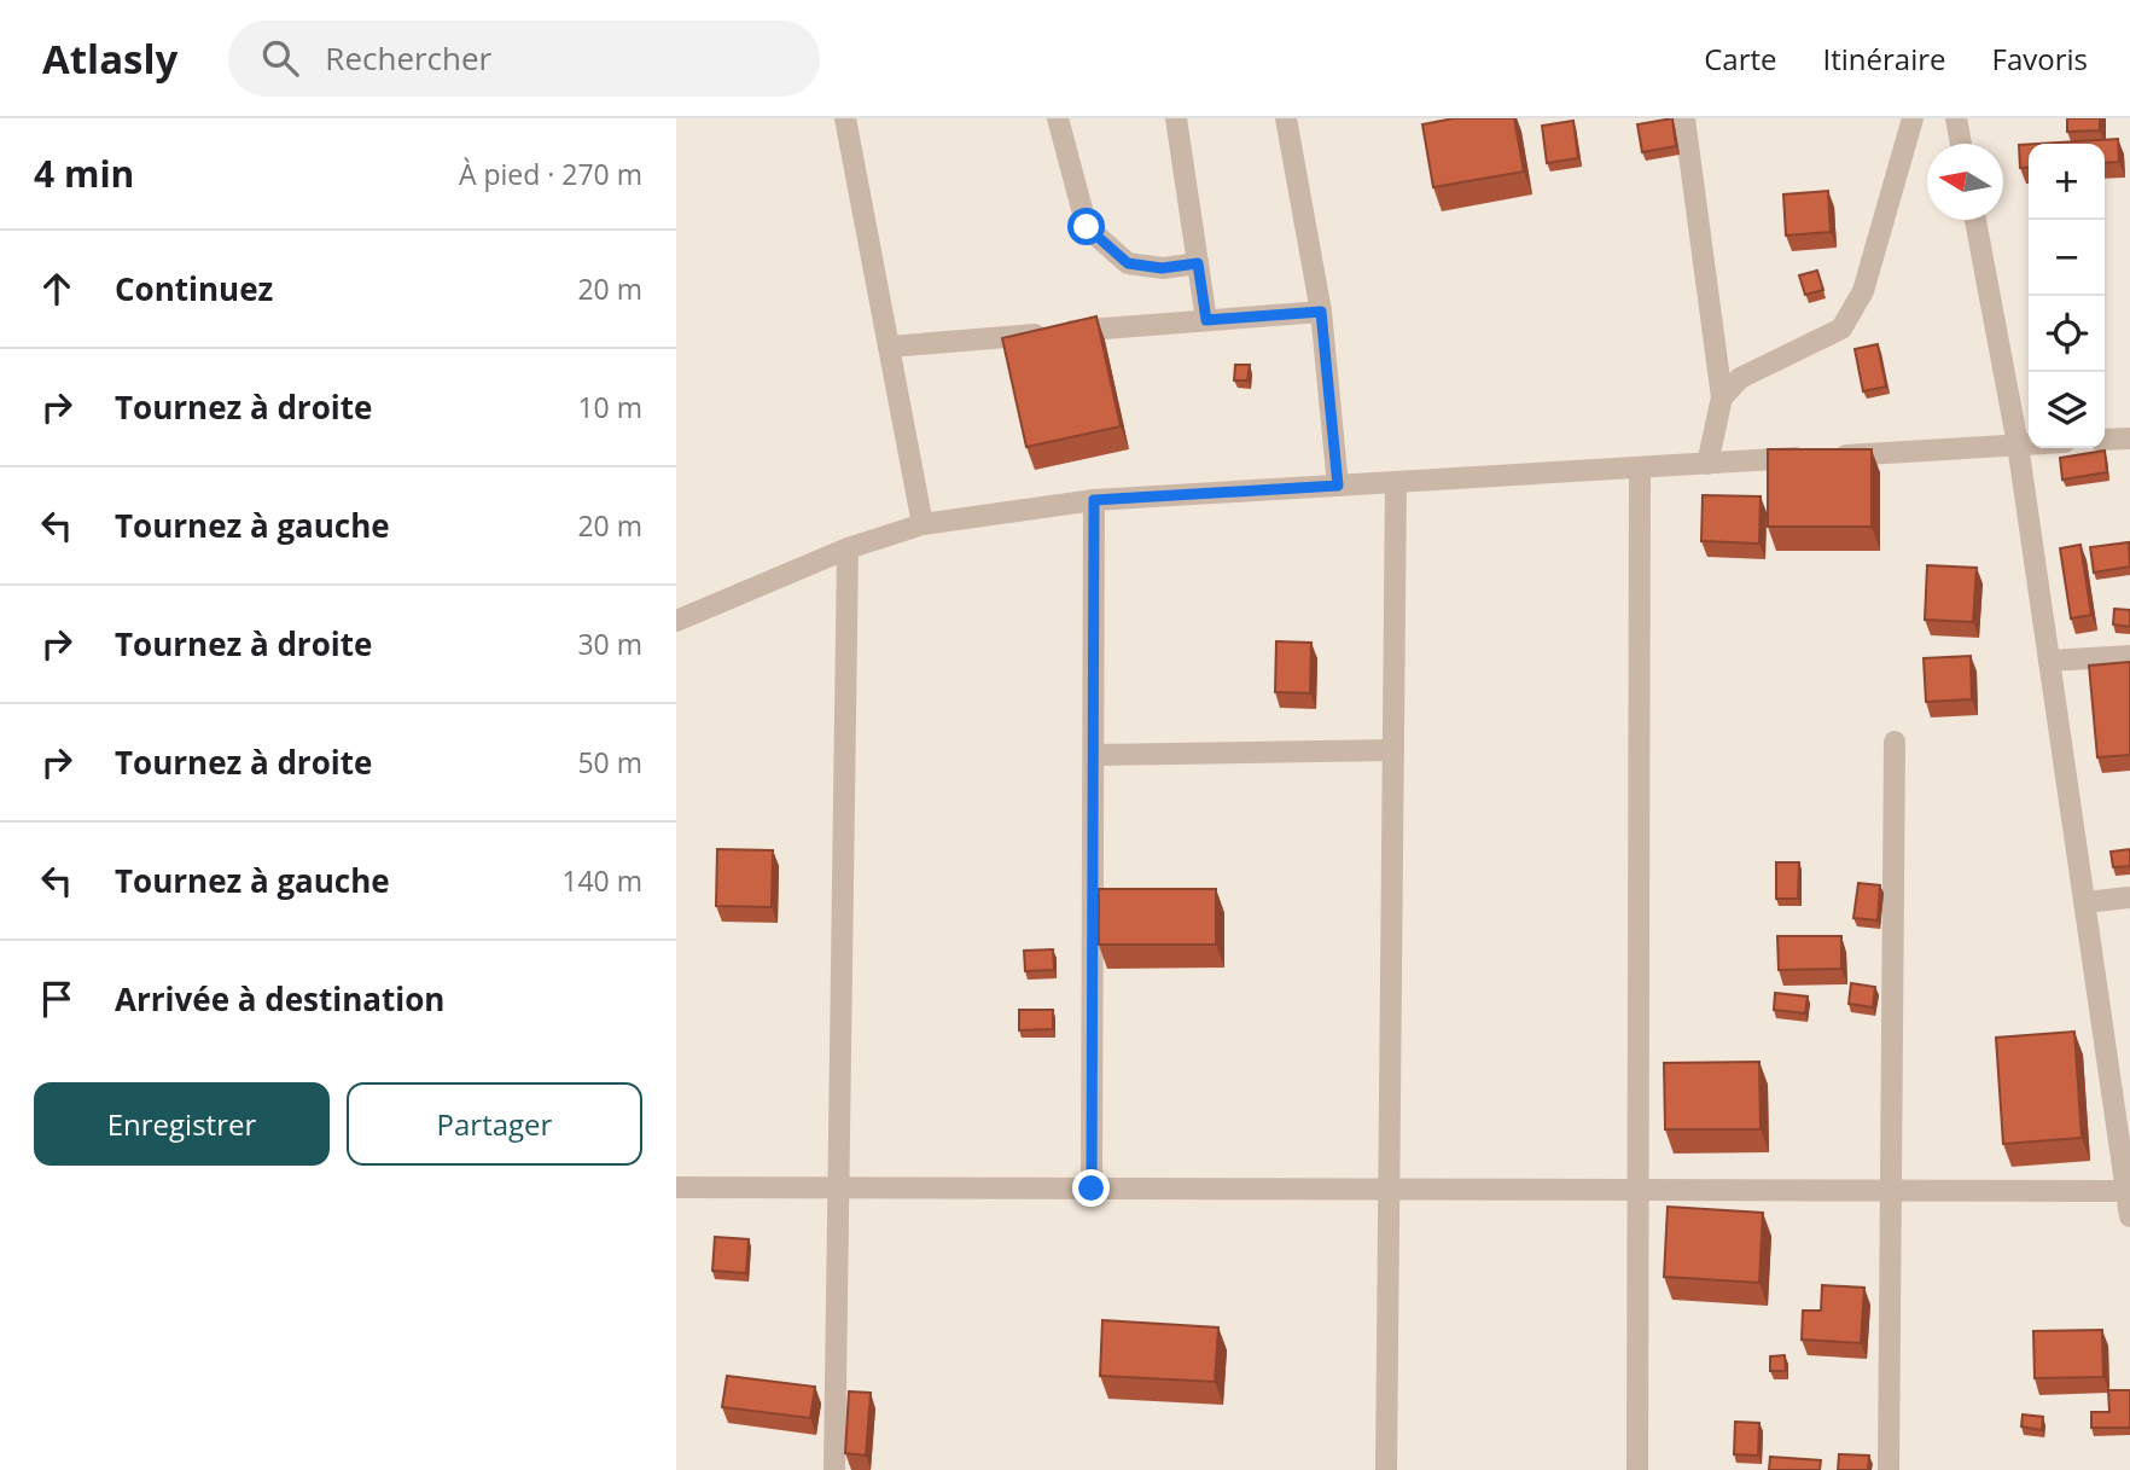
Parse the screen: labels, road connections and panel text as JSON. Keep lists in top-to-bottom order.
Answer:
{
  "north": "left",
  "page": {
    "header": "Atlasly",
    "search": "Rechercher",
    "nav": ["Carte", "Itinéraire", "Favoris"],
    "heading": ["4 min", "À pied · 270 m"],
    "map_buttons": ["+", "−"],
    "list": [
      ["Continuez", "20 m"],
      ["Tournez à droite", "10 m"],
      ["Tournez à gauche", "20 m"],
      ["Tournez à droite", "30 m"],
      ["Tournez à droite", "50 m"],
      ["Tournez à gauche", "140 m"],
      "Arrivée à destination"
    ],
    "buttons": ["Enregistrer", "Partager"]
  }
}
